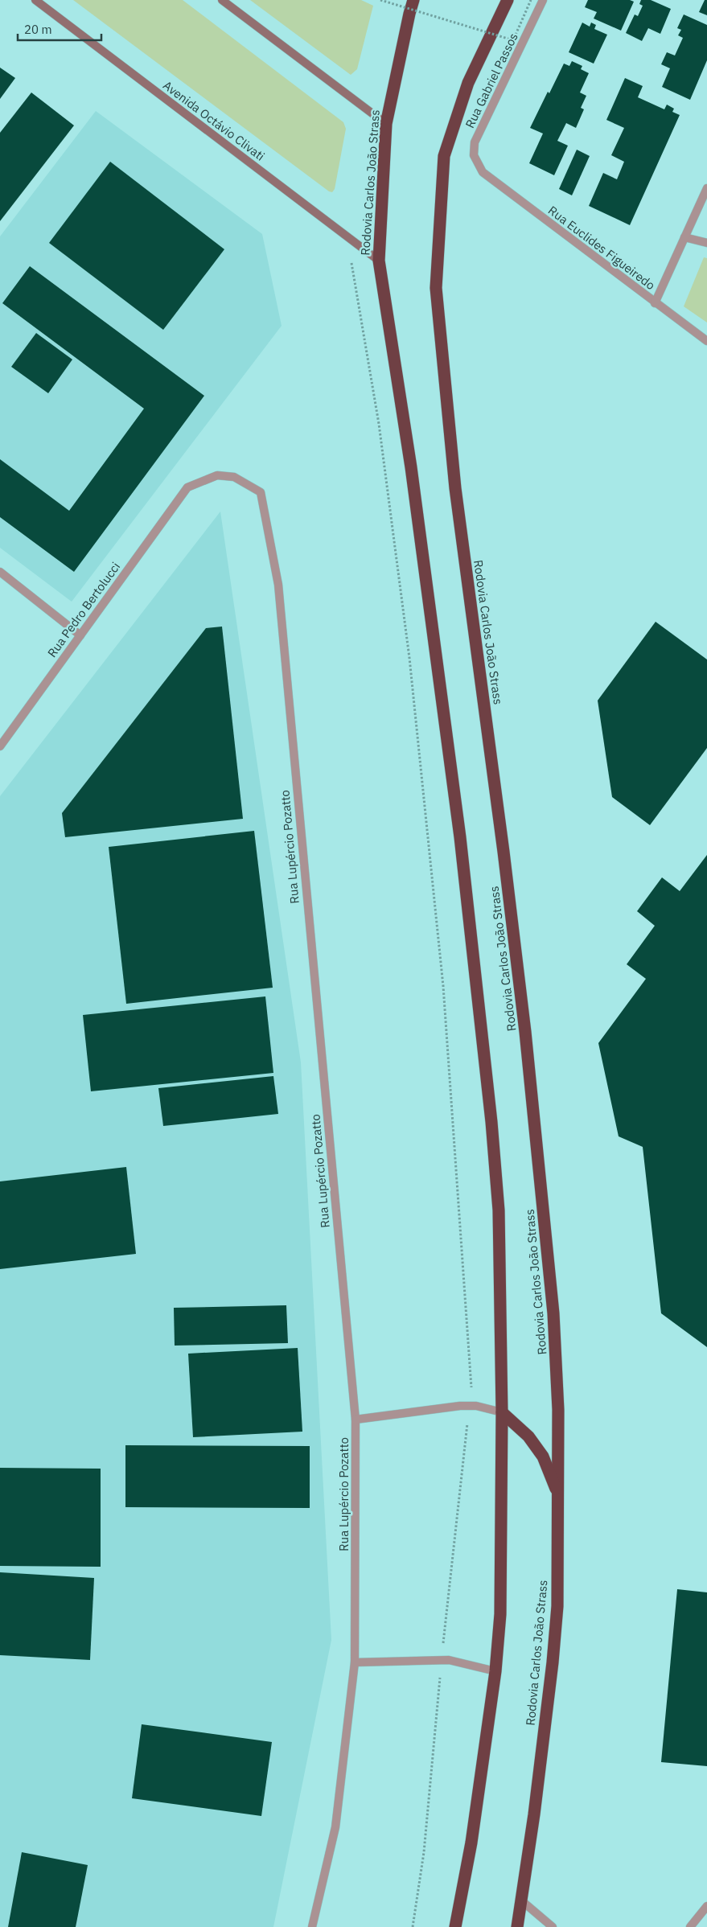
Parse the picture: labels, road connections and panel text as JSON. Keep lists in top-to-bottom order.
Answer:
{
  "streets": {
    "highway": ["Rodovia Carlos João Strass"],
    "street": [
      "Rua Gabriel Passos",
      "Avenida Octávio Clivati",
      "Rua Euclides Figueiredo",
      "Rua Pedro Bertolucci",
      "Rua Lupércio Pozatto"
    ]
  },
  "crossings": [
    ["Rua Gabriel Passos", "Rua Euclides Figueiredo"],
    ["Avenida Octávio Clivati", "Rodovia Carlos João Strass"],
    ["Rua Pedro Bertolucci", "Rua Lupércio Pozatto"]
  ],
  "scale_bar": "20 m"
}
